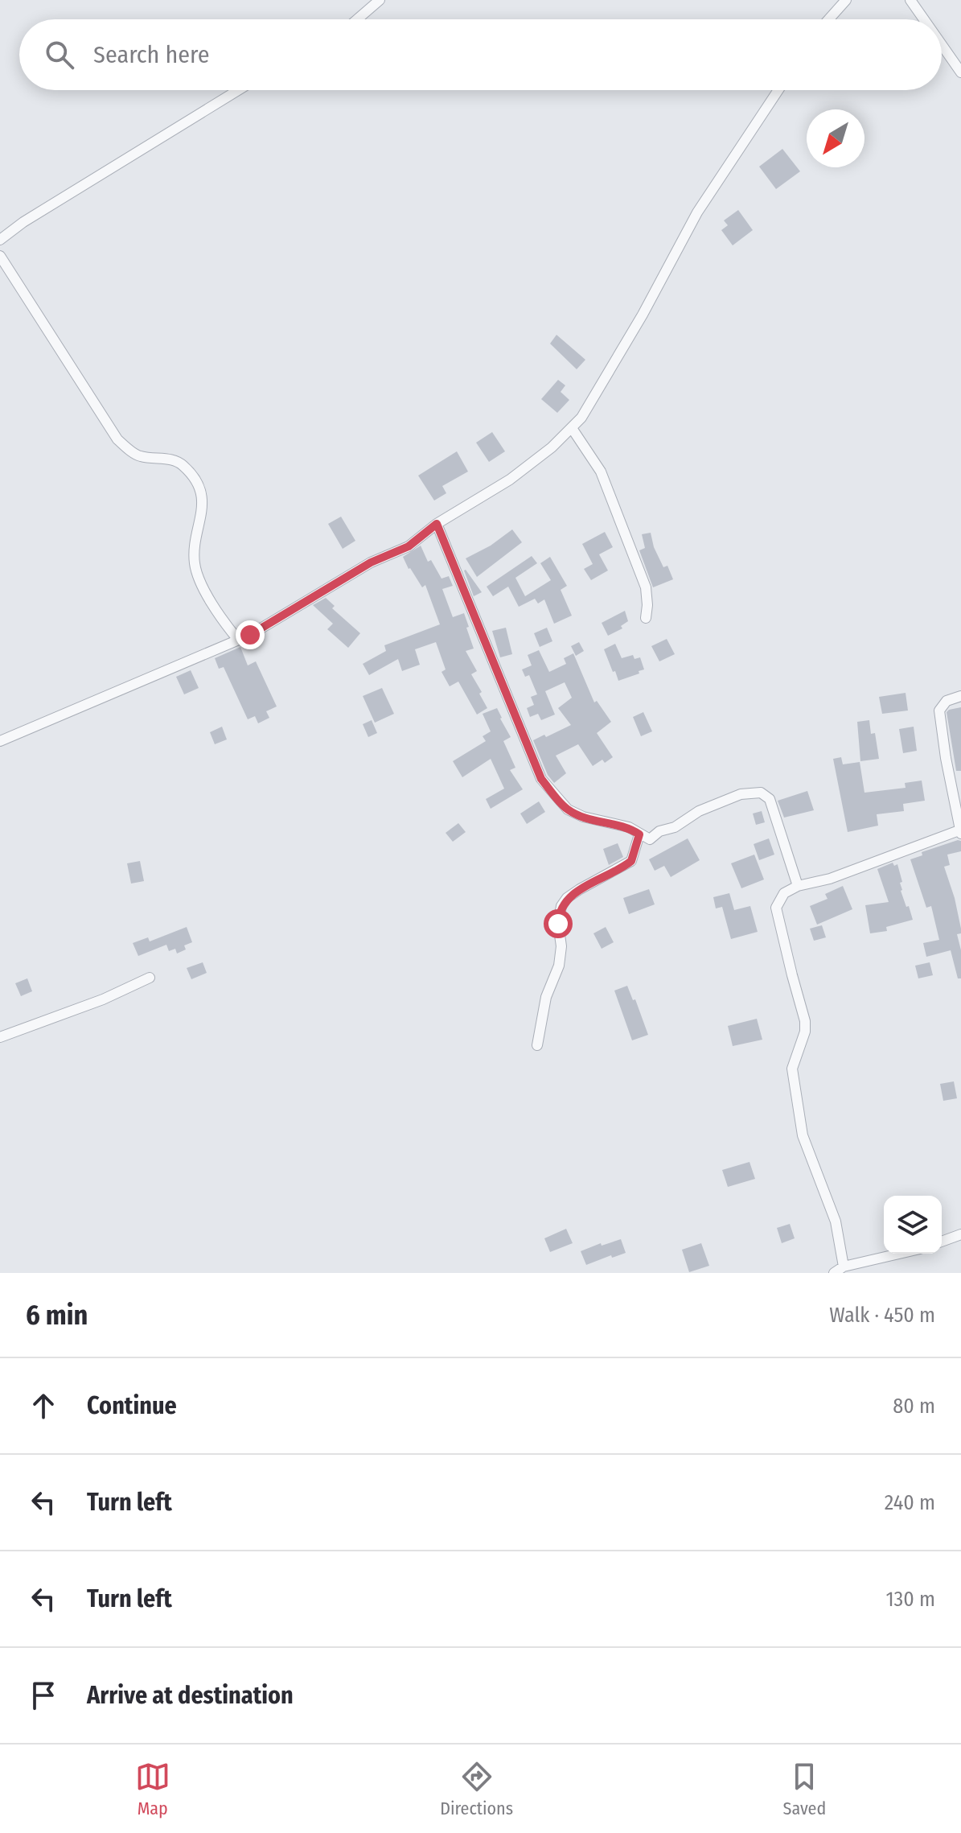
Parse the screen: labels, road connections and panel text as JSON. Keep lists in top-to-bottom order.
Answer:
{
  "north": "bottom left",
  "page": {
    "search": "Search here",
    "heading": ["6 min", "Walk · 450 m"],
    "list": [
      ["Continue", "80 m"],
      ["Turn left", "240 m"],
      ["Turn left", "130 m"],
      "Arrive at destination"
    ],
    "nav": ["Map", "Directions", "Saved"]
  }
}
